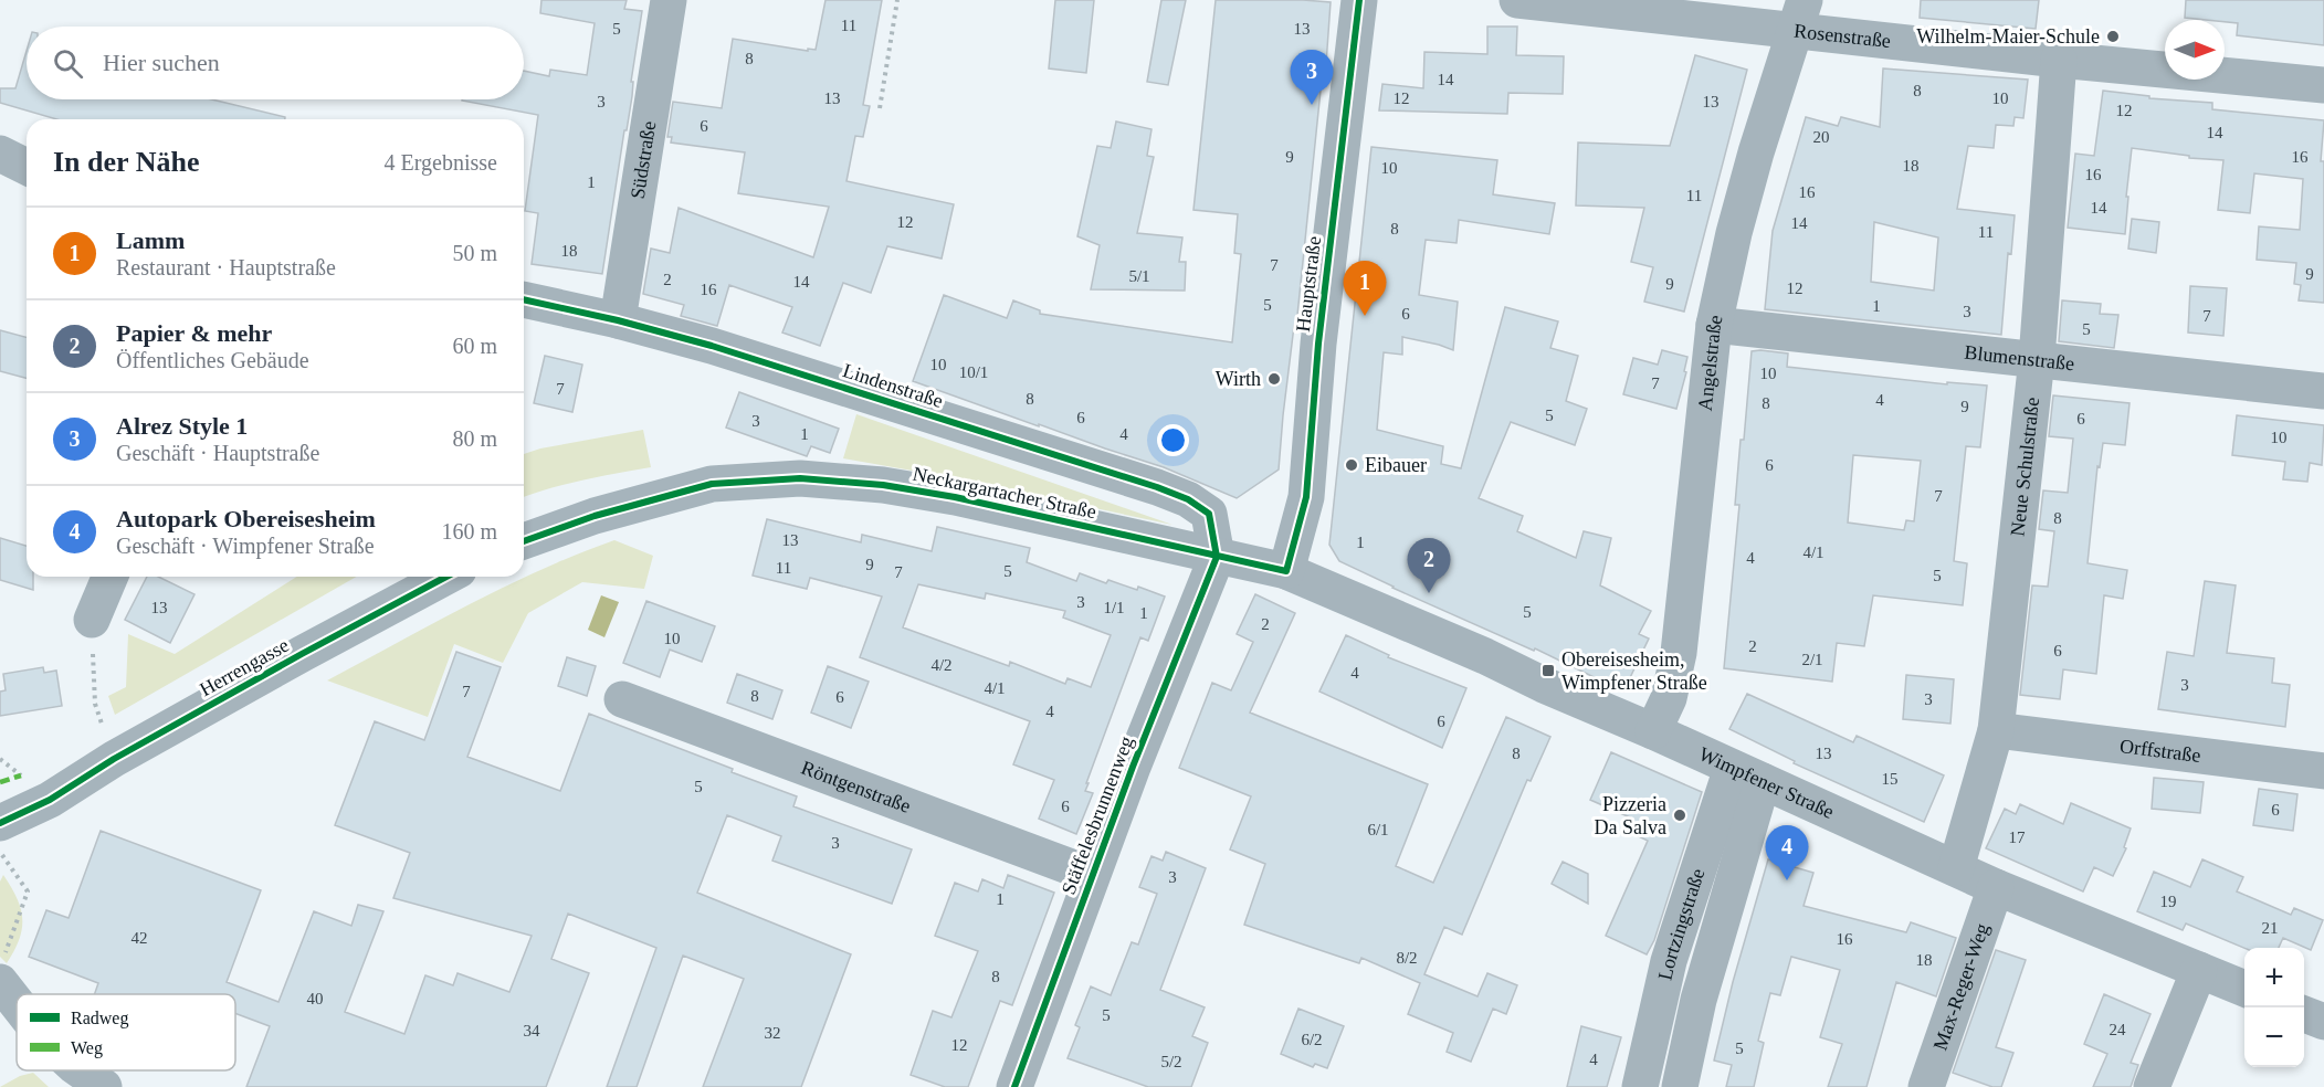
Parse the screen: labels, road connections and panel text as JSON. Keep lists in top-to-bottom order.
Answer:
{
  "streets": {
    "street": [
      "Rosenstraße",
      "Südstraße",
      "Hauptstraße",
      "Blumenstraße",
      "Angelstraße",
      "Lindenstraße",
      "Neue Schulstraße",
      "Neckargartacher Straße",
      "Herrengasse",
      "Orffstraße",
      "Wimpfener Straße",
      "Röntgenstraße",
      "Stäffelesbrunnenweg",
      "Lortzingstraße",
      "Max-Reger-Weg"
    ]
  },
  "crossings": [
    ["Rosenstraße", "Angelstraße"],
    ["Rosenstraße", "Neue Schulstraße"],
    ["Südstraße", "Lindenstraße"],
    ["Hauptstraße", "Neckargartacher Straße"],
    ["Hauptstraße", "Wimpfener Straße"],
    ["Blumenstraße", "Angelstraße"],
    ["Blumenstraße", "Neue Schulstraße"],
    ["Angelstraße", "Wimpfener Straße"],
    ["Lindenstraße", "Neckargartacher Straße"],
    ["Lindenstraße", "Stäffelesbrunnenweg"],
    ["Neue Schulstraße", "Orffstraße"],
    ["Neue Schulstraße", "Wimpfener Straße"],
    ["Neckargartacher Straße", "Wimpfener Straße"],
    ["Neckargartacher Straße", "Stäffelesbrunnenweg"],
    ["Wimpfener Straße", "Lortzingstraße"],
    ["Wimpfener Straße", "Max-Reger-Weg"],
    ["Röntgenstraße", "Stäffelesbrunnenweg"]
  ],
  "places": {
    "other": [
      "Wilhelm-Maier-Schule",
      "Wirth",
      "Eibauer",
      "Pizzeria Da Salva"
    ],
    "transit": ["Obereisesheim, Wimpfener Straße"]
  },
  "house_numbers": [
    "11",
    "5",
    "13",
    "8",
    "14",
    "8",
    "13",
    "12",
    "10",
    "3",
    "13",
    "12",
    "6",
    "14",
    "20",
    "9",
    "16",
    "18",
    "10",
    "16",
    "1",
    "16",
    "11",
    "14",
    "12",
    "14",
    "8",
    "11",
    "18",
    "7",
    "9",
    "5/1",
    "2",
    "14",
    "9",
    "12",
    "16",
    "5",
    "1",
    "3",
    "6",
    "7",
    "5",
    "10",
    "10/1",
    "10",
    "7",
    "7",
    "8",
    "4",
    "8",
    "9",
    "5",
    "6",
    "6",
    "3",
    "1",
    "4",
    "10",
    "6",
    "7",
    "8",
    "13",
    "1",
    "4/1",
    "4",
    "9",
    "11",
    "5",
    "7",
    "5",
    "3",
    "13",
    "1/1",
    "5",
    "1",
    "2",
    "10",
    "2",
    "6",
    "2/1",
    "4/2",
    "4",
    "3",
    "4/1",
    "7",
    "8",
    "6",
    "3",
    "4",
    "6",
    "8",
    "13",
    "15",
    "5",
    "6",
    "6",
    "6/1",
    "17",
    "3",
    "3",
    "1",
    "19",
    "21",
    "42",
    "16",
    "8/2",
    "18",
    "8",
    "40",
    "5",
    "24",
    "34",
    "32",
    "6/2",
    "12",
    "5",
    "4",
    "5/2"
  ],
  "legend": ["Radweg", "Weg"],
  "north": "right",
  "page": {
    "search": "Hier suchen",
    "pins": [
      "3",
      "1",
      "2",
      "4"
    ],
    "heading": ["In der Nähe", "4 Ergebnisse"],
    "list": [
      {
        "mark": "1",
        "name": "Lamm",
        "note": "Restaurant · Hauptstraße",
        "value": "50 m"
      },
      {
        "mark": "2",
        "name": "Papier & mehr",
        "note": "Öffentliches Gebäude",
        "value": "60 m"
      },
      {
        "mark": "3",
        "name": "Alrez Style 1",
        "note": "Geschäft · Hauptstraße",
        "value": "80 m"
      },
      {
        "mark": "4",
        "name": "Autopark Obereisesheim",
        "note": "Geschäft · Wimpfener Straße",
        "value": "160 m"
      }
    ],
    "map_buttons": ["+", "−"]
  }
}
